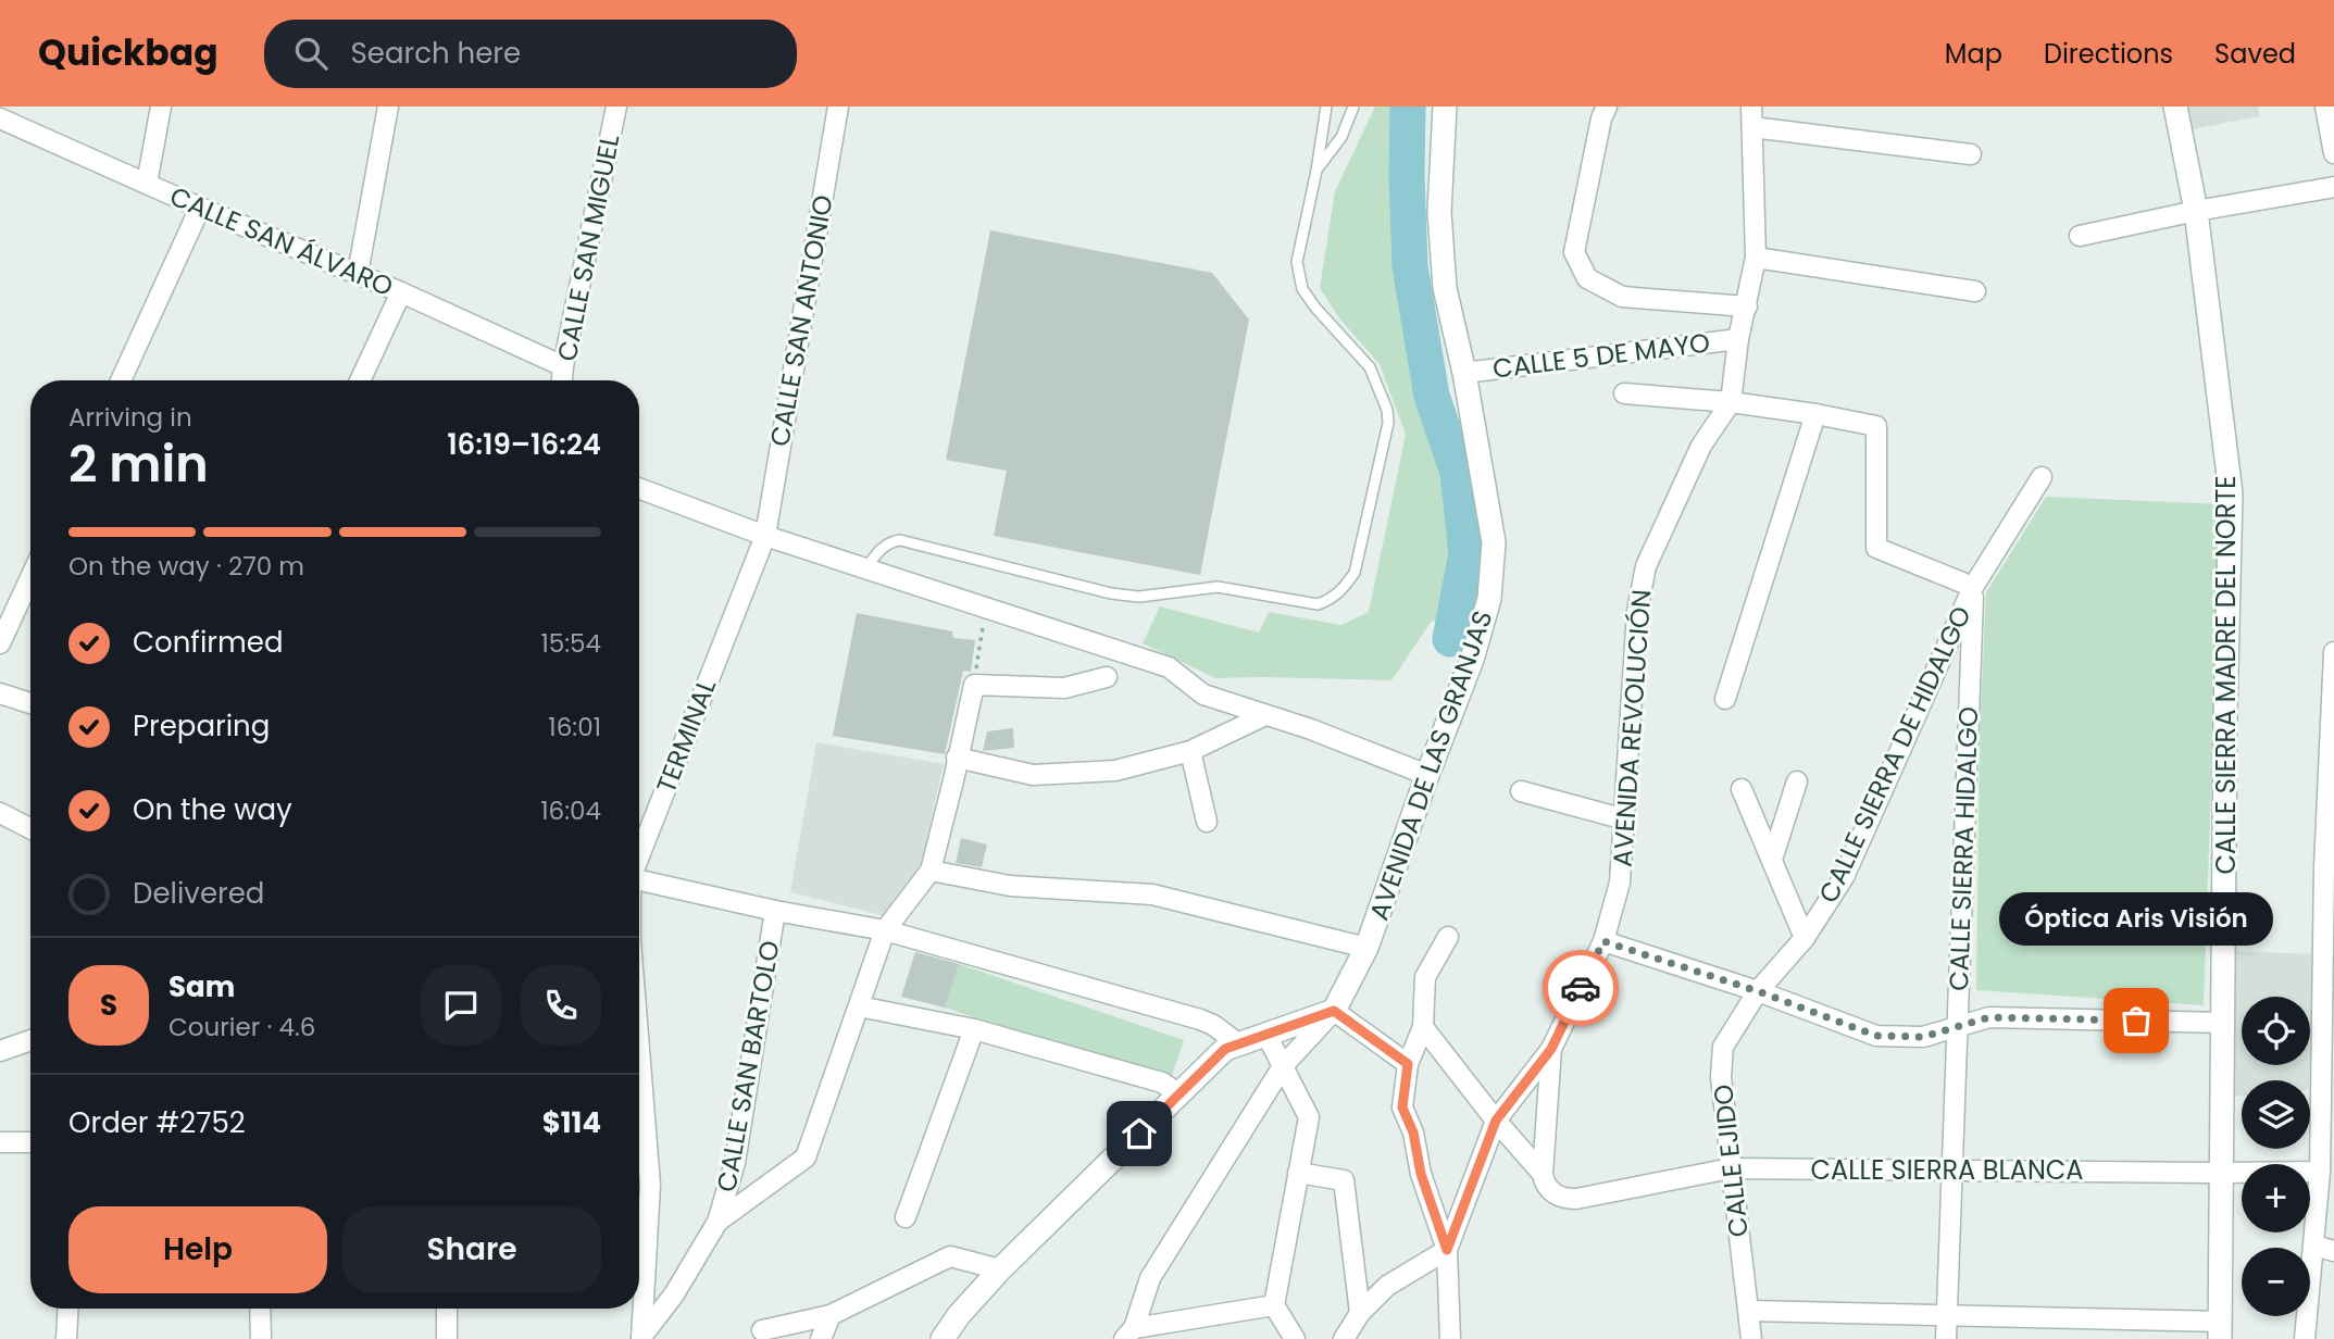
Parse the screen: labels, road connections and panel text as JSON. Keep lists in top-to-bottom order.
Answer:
{
  "streets": {
    "street": [
      "CALLE SAN ÁLVARO",
      "CALLE SAN MIGUEL",
      "CALLE SAN ANTONIO",
      "CALLE 5 DE MAYO",
      "CALLE SIERRA MADRE DEL NORTE",
      "AVENIDA REVOLUCIÓN",
      "TERMINAL",
      "CALLE SIERRA DE HIDALGO",
      "AVENIDA DE LAS GRANJAS",
      "CALLE SIERRA HIDALGO",
      "CALLE SAN BARTOLO",
      "CALLE EJIDO",
      "CALLE SIERRA BLANCA"
    ]
  },
  "crossings": [
    ["CALLE SAN ÁLVARO", "CALLE SAN MIGUEL"],
    ["CALLE SAN ANTONIO", "TERMINAL"],
    ["CALLE 5 DE MAYO", "AVENIDA REVOLUCIÓN"],
    ["CALLE 5 DE MAYO", "AVENIDA DE LAS GRANJAS"],
    ["CALLE SIERRA MADRE DEL NORTE", "CALLE SIERRA BLANCA"],
    ["AVENIDA REVOLUCIÓN", "CALLE SIERRA BLANCA"],
    ["CALLE SIERRA DE HIDALGO", "CALLE SIERRA HIDALGO"],
    ["CALLE SIERRA DE HIDALGO", "CALLE EJIDO"],
    ["CALLE SIERRA HIDALGO", "CALLE SIERRA BLANCA"],
    ["CALLE EJIDO", "CALLE SIERRA BLANCA"]
  ],
  "places": ["Óptica Aris Visión"],
  "page": {
    "header": "Quickbag",
    "search": "Search here",
    "nav": ["Map", "Directions", "Saved"],
    "heading": ["2 min", "Arriving in", "16:19–16:24"],
    "panel": [
      "Sam",
      "Courier · 4.6",
      "Order #2752",
      "$114"
    ],
    "bar": "On the way · 270 m",
    "list": [
      ["Confirmed", "15:54"],
      ["Preparing", "16:01"],
      ["On the way", "16:04"],
      "Delivered"
    ],
    "bubble": "Óptica Aris Visión",
    "round": "S",
    "map_buttons": ["+", "−"],
    "buttons": ["Help", "Share"]
  }
}
